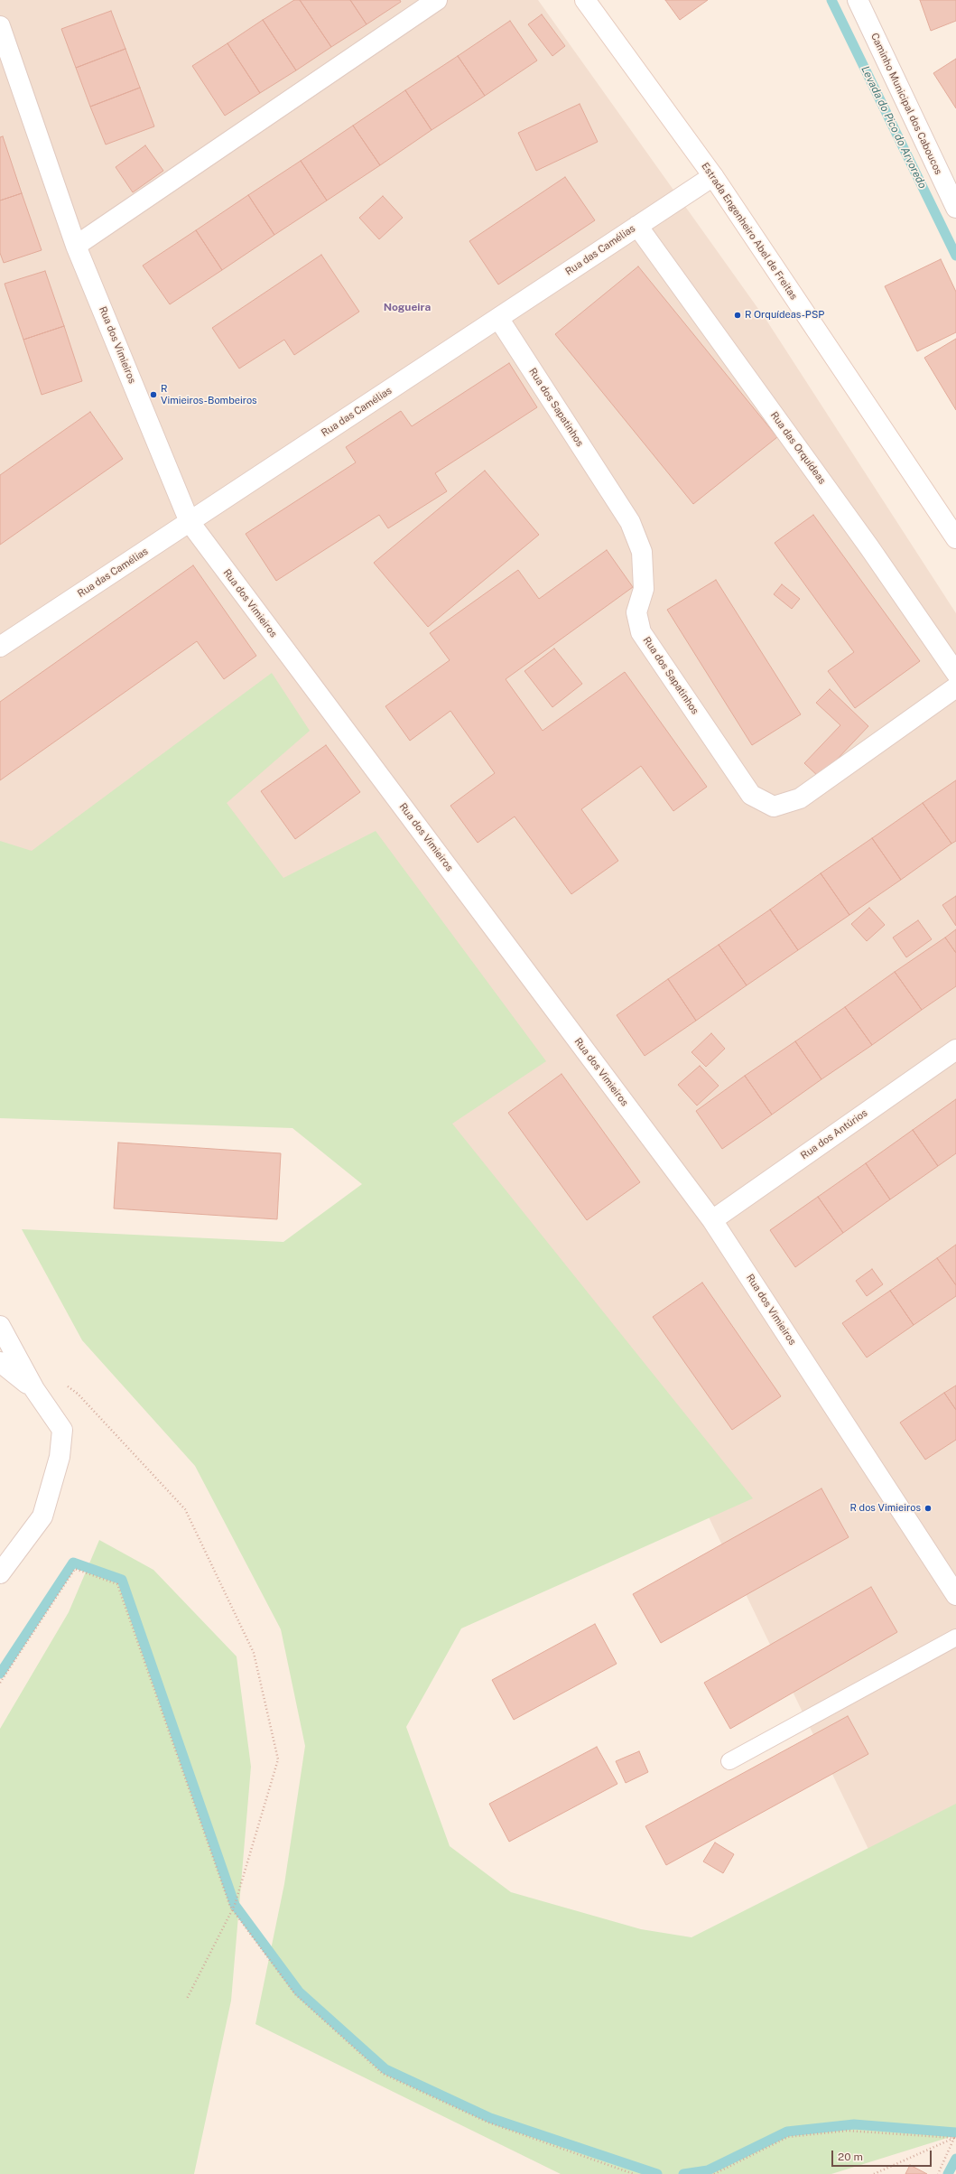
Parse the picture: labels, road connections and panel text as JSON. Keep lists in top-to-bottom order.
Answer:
{
  "streets": {
    "street": [
      "Caminho Municipal dos Caboucos",
      "Estrada Engenheiro Abel de Freitas",
      "Rua das Camélias",
      "Rua dos Vimieiros",
      "Rua dos Sapatinhos",
      "Rua das Orquídeas",
      "Rua dos Antúrios"
    ]
  },
  "crossings": [
    ["Estrada Engenheiro Abel de Freitas", "Rua das Camélias"],
    ["Rua das Camélias", "Rua dos Vimieiros"],
    ["Rua das Camélias", "Rua dos Sapatinhos"],
    ["Rua das Camélias", "Rua das Orquídeas"],
    ["Rua dos Vimieiros", "Rua dos Antúrios"]
  ],
  "districts": ["Nogueira"],
  "water": ["Levada do Pico do Arvoredo"],
  "places": ["R Orquídeas-PSP", "R Vimieiros-Bombeiros", "R dos Vimieiros"],
  "scale_bar": "20 m"
}
